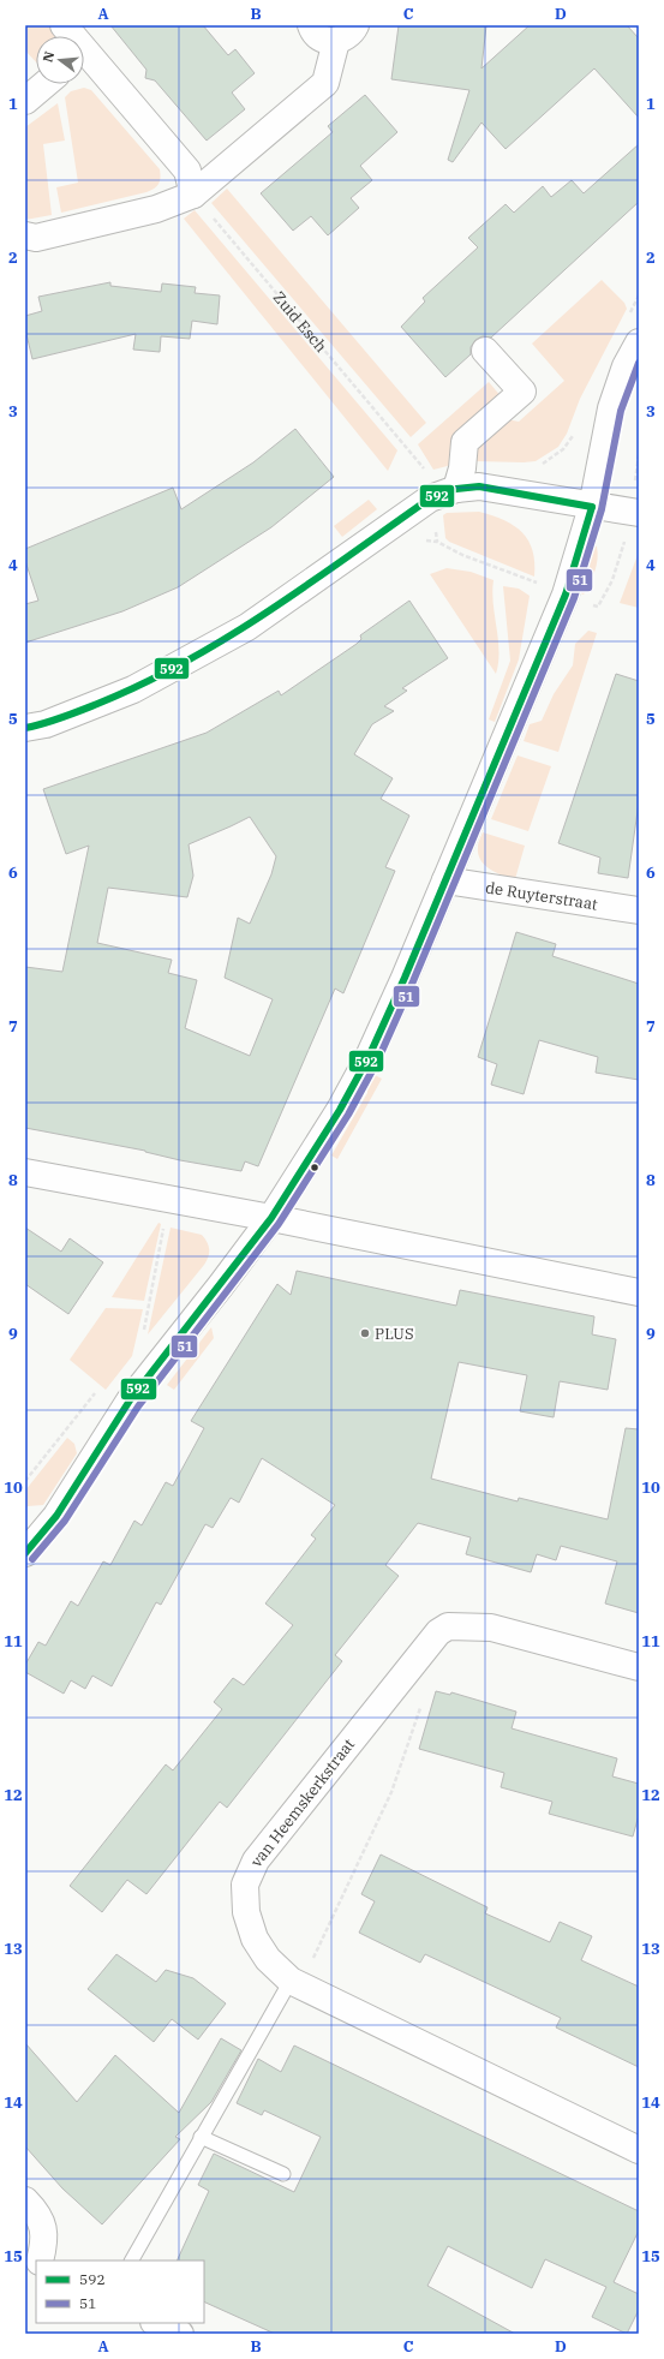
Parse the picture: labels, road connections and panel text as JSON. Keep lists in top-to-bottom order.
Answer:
{
  "streets": {
    "street": ["de Ruyterstraat", "van Heemskerkstraat"],
    "path": ["Zuid Esch"]
  },
  "places": ["PLUS"],
  "lines": ["transit line 51", "transit line 592"],
  "legend": ["592", "51"],
  "north": "left",
  "grid": {
    "columns": [
      "A",
      "B",
      "C",
      "D"
    ],
    "rows": [
      "1",
      "2",
      "3",
      "4",
      "5",
      "6",
      "7",
      "8",
      "9",
      "10",
      "11",
      "12",
      "13",
      "14",
      "15"
    ]
  }
}
